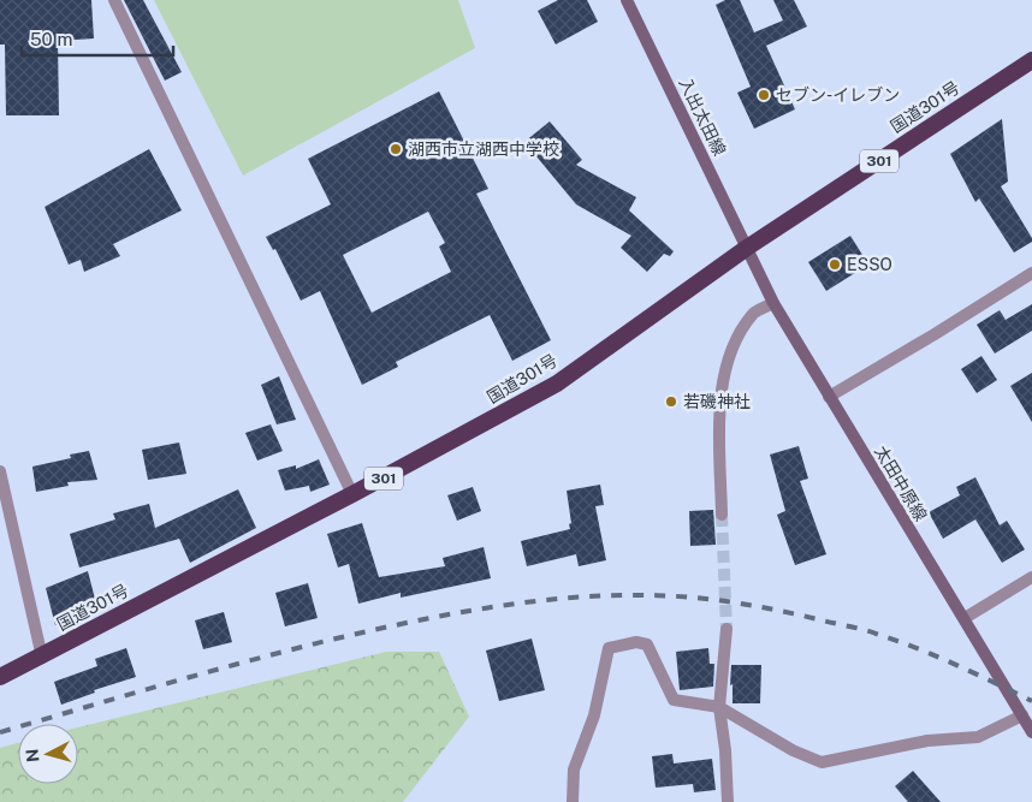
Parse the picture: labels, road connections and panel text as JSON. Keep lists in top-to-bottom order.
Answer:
{
  "streets": {
    "highway": ["国道301号", "301"],
    "main road": ["入出太田線", "太田中原線"]
  },
  "crossings": [
    ["国道301号", "入出太田線"],
    ["国道301号", "太田中原線"],
    ["入出太田線", "太田中原線"]
  ],
  "places": [
    "セブン-イレブン",
    "湖西市立湖西中学校",
    "ESSO",
    "若磯神社"
  ],
  "scale_bar": "50 m",
  "north": "left"
}
